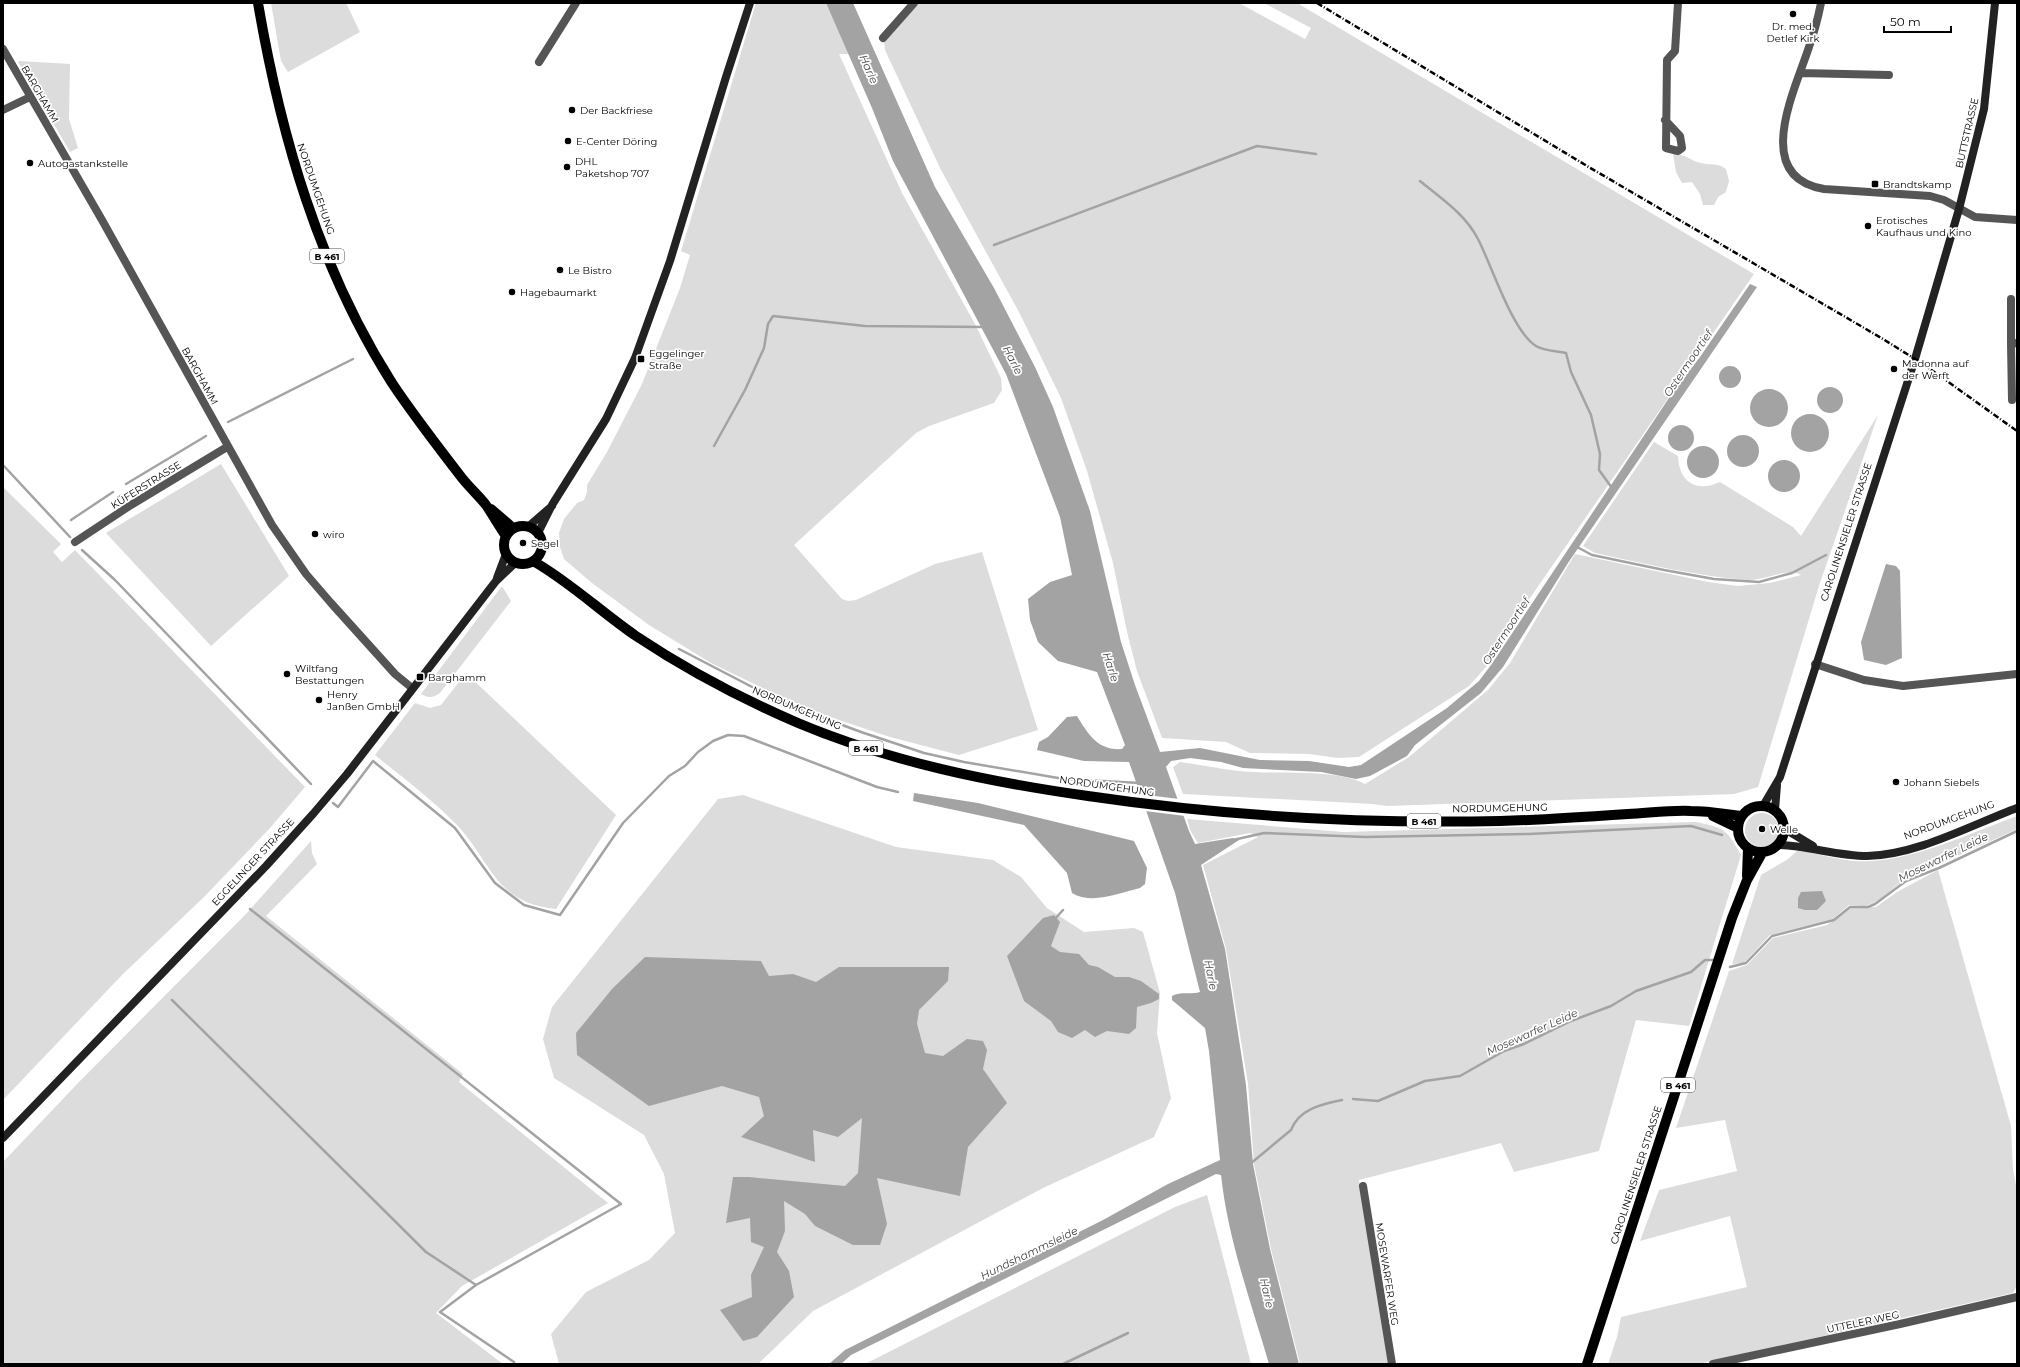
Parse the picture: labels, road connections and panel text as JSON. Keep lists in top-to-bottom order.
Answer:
{
  "streets": {
    "main road": ["NORDUMGEHUNG", "B 461", "CAROLINENSIELER STRASSE"],
    "street": [
      "BARGHAMM",
      "BUTTSTRASSE",
      "KÜFERSTRASSE",
      "EGGELINGER STRASSE",
      "MOSEWARFER WEG",
      "UTTELER WEG"
    ]
  },
  "crossings": [
    ["BARGHAMM", "KÜFERSTRASSE"],
    ["BARGHAMM", "EGGELINGER STRASSE"],
    ["BUTTSTRASSE", "CAROLINENSIELER STRASSE"],
    ["NORDUMGEHUNG", "CAROLINENSIELER STRASSE"],
    ["NORDUMGEHUNG", "EGGELINGER STRASSE"]
  ],
  "water": [
    "Harle",
    "Ostermoortief",
    "Mosewarfer Leide",
    "Hundshammsleide"
  ],
  "places": {
    "other": [
      "Dr. med. Detlef Kirk",
      "Der Backfriese",
      "E-Center Döring",
      "Autogastankstelle",
      "DHL Paketshop 707",
      "Erotisches Kaufhaus und Kino",
      "Le Bistro",
      "Hagebaumarkt",
      "Madonna auf der Werft",
      "wiro",
      "Segel",
      "Wiltfang Bestattungen",
      "Henry Janßen GmbH",
      "Johann Siebels",
      "Welle"
    ],
    "transit": ["Brandtskamp", "Eggelinger Straße", "Barghamm"]
  },
  "scale_bar": "50 m"
}
